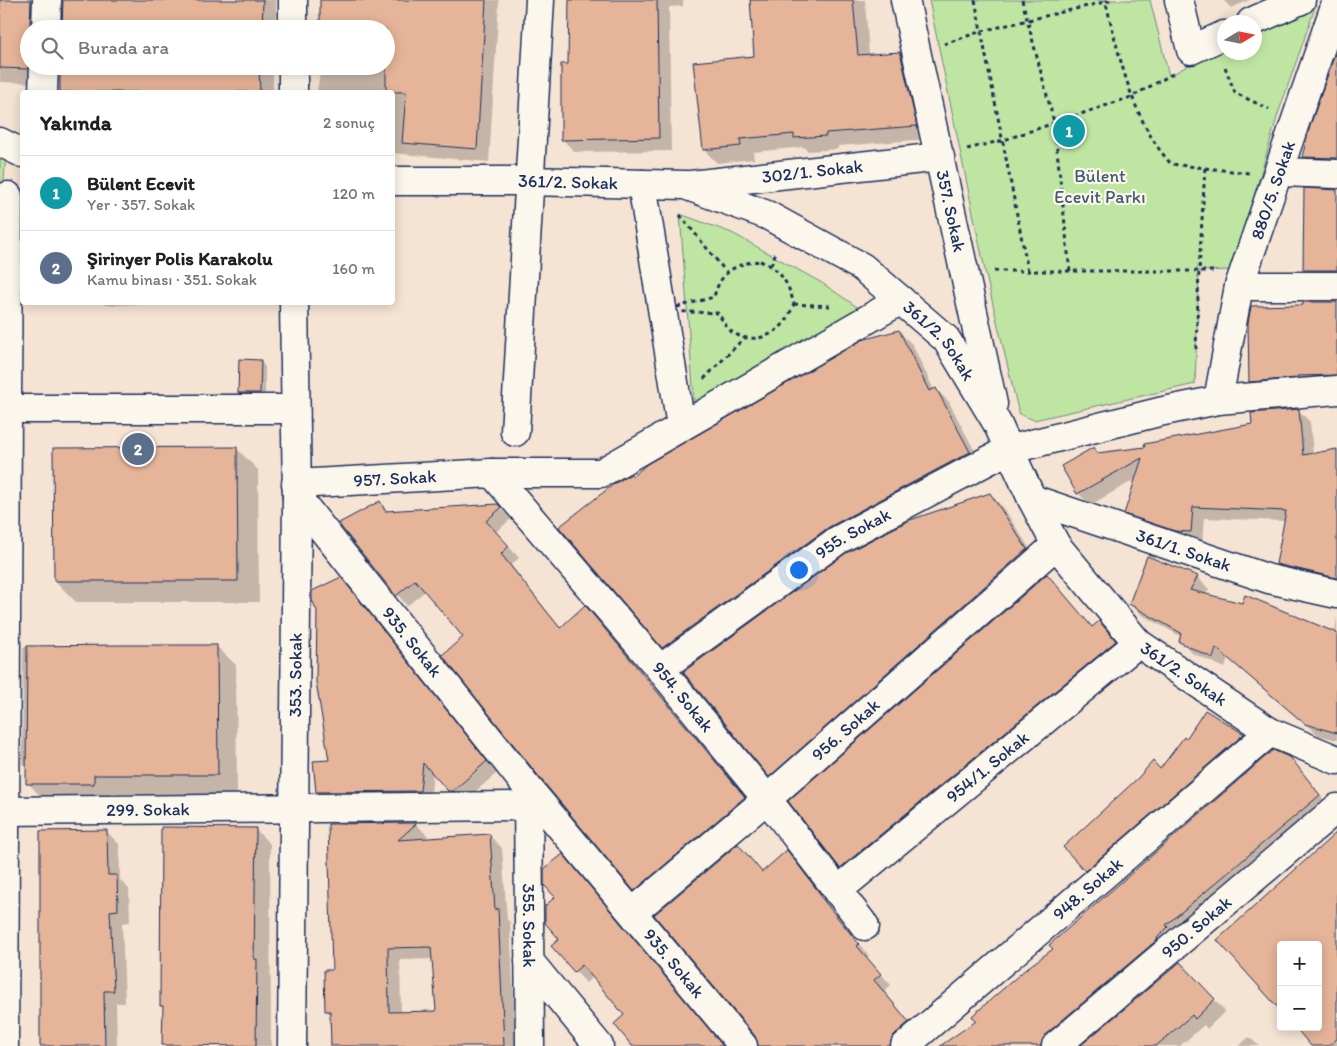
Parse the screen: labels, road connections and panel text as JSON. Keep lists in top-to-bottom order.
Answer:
{
  "streets": {
    "street": [
      "302/1. Sokak",
      "361/2. Sokak",
      "880/5. Sokak",
      "357. Sokak",
      "957. Sokak",
      "955. Sokak",
      "361/1. Sokak",
      "935. Sokak",
      "353. Sokak",
      "954. Sokak",
      "956. Sokak",
      "954/1. Sokak",
      "299. Sokak",
      "948. Sokak",
      "355. Sokak",
      "950. Sokak"
    ]
  },
  "crossings": [
    ["302/1. Sokak", "361/2. Sokak"],
    ["302/1. Sokak", "357. Sokak"],
    ["361/2. Sokak", "357. Sokak"],
    ["361/2. Sokak", "957. Sokak"],
    ["361/2. Sokak", "955. Sokak"],
    ["361/2. Sokak", "361/1. Sokak"],
    ["361/2. Sokak", "956. Sokak"],
    ["361/2. Sokak", "954/1. Sokak"],
    ["361/2. Sokak", "948. Sokak"],
    ["880/5. Sokak", "955. Sokak"],
    ["957. Sokak", "935. Sokak"],
    ["957. Sokak", "353. Sokak"],
    ["957. Sokak", "954. Sokak"],
    ["955. Sokak", "954. Sokak"],
    ["935. Sokak", "353. Sokak"],
    ["935. Sokak", "956. Sokak"],
    ["935. Sokak", "299. Sokak"],
    ["935. Sokak", "355. Sokak"],
    ["353. Sokak", "299. Sokak"],
    ["954. Sokak", "956. Sokak"],
    ["954. Sokak", "954/1. Sokak"],
    ["299. Sokak", "355. Sokak"]
  ],
  "parks": ["Bülent Ecevit Parkı"],
  "north": "right",
  "page": {
    "search": "Burada ara",
    "heading": ["Yakında", "2 sonuç"],
    "pins": ["1", "2"],
    "list": [
      {
        "mark": "1",
        "name": "Bülent Ecevit",
        "note": "Yer · 357. Sokak",
        "value": "120 m"
      },
      {
        "mark": "2",
        "name": "Şirinyer Polis Karakolu",
        "note": "Kamu binası · 351. Sokak",
        "value": "160 m"
      }
    ],
    "map_buttons": ["+", "−"]
  }
}
